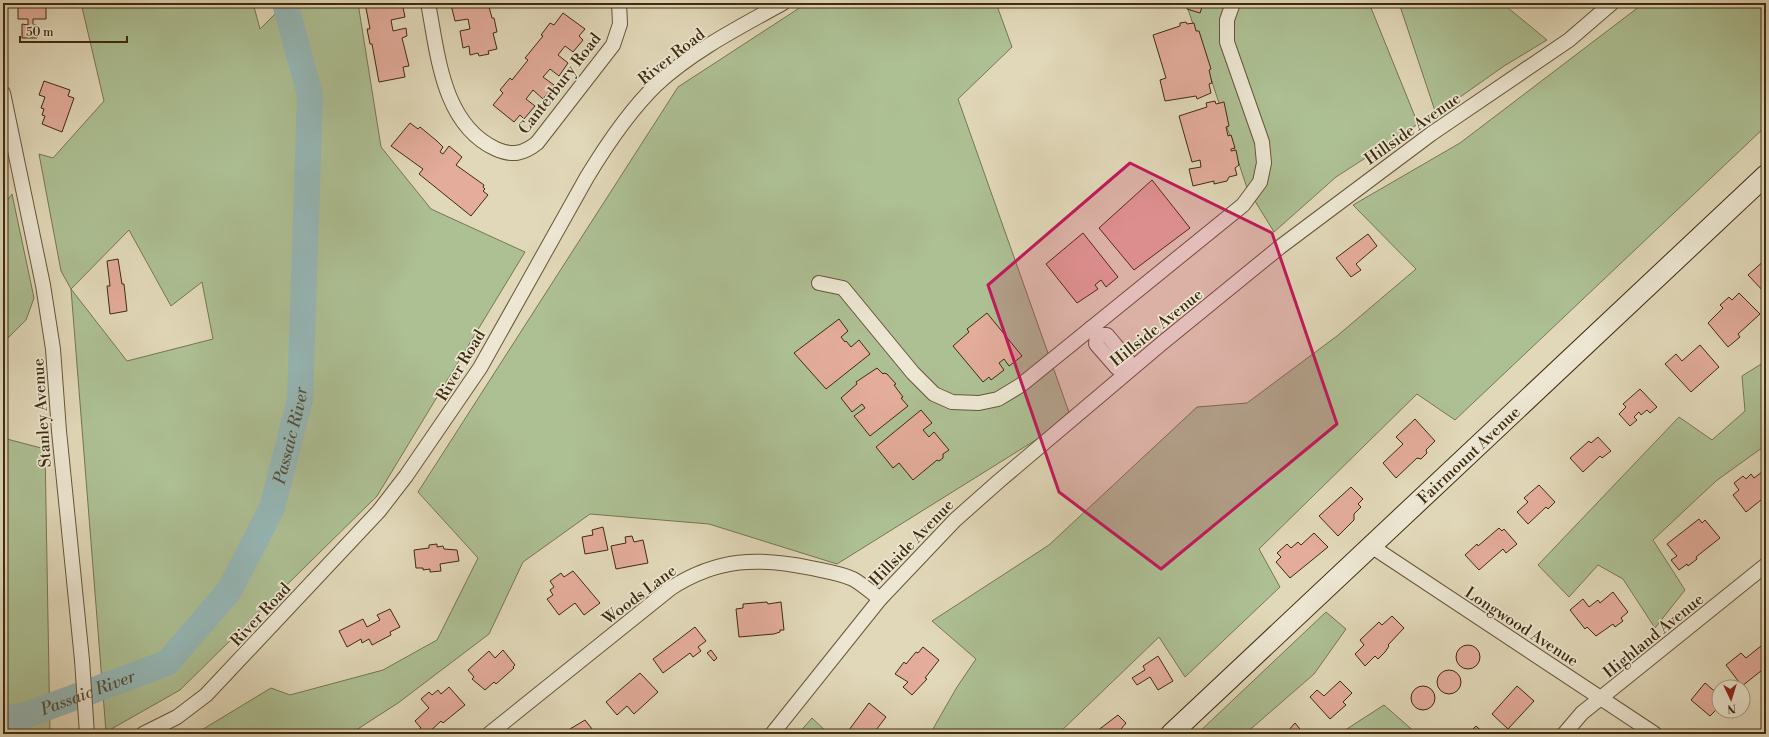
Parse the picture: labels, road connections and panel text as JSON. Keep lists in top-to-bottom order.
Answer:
{
  "streets": {
    "main road": ["Fairmount Avenue"],
    "street": [
      "River Road",
      "Canterbury Road",
      "Hillside Avenue",
      "Stanley Avenue",
      "Woods Lane",
      "Longwood Avenue",
      "Highland Avenue"
    ]
  },
  "crossings": [
    ["Hillside Avenue", "Woods Lane"],
    ["Fairmount Avenue", "Longwood Avenue"],
    ["Longwood Avenue", "Highland Avenue"]
  ],
  "water": ["Passaic River"],
  "scale_bar": "50 m",
  "north": "bottom"
}
